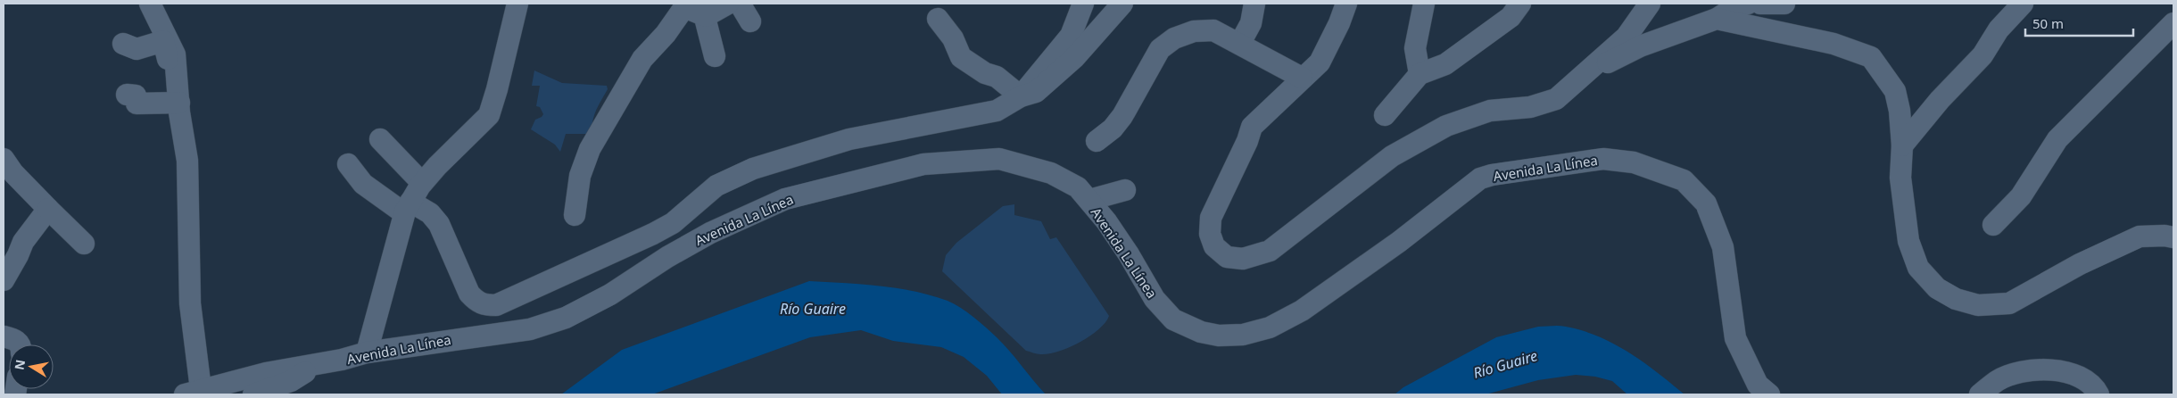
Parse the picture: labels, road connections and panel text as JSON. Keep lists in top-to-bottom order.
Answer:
{
  "streets": {
    "street": ["Avenida La Línea"]
  },
  "water": ["Río Guaire"],
  "scale_bar": "50 m",
  "north": "left"
}
